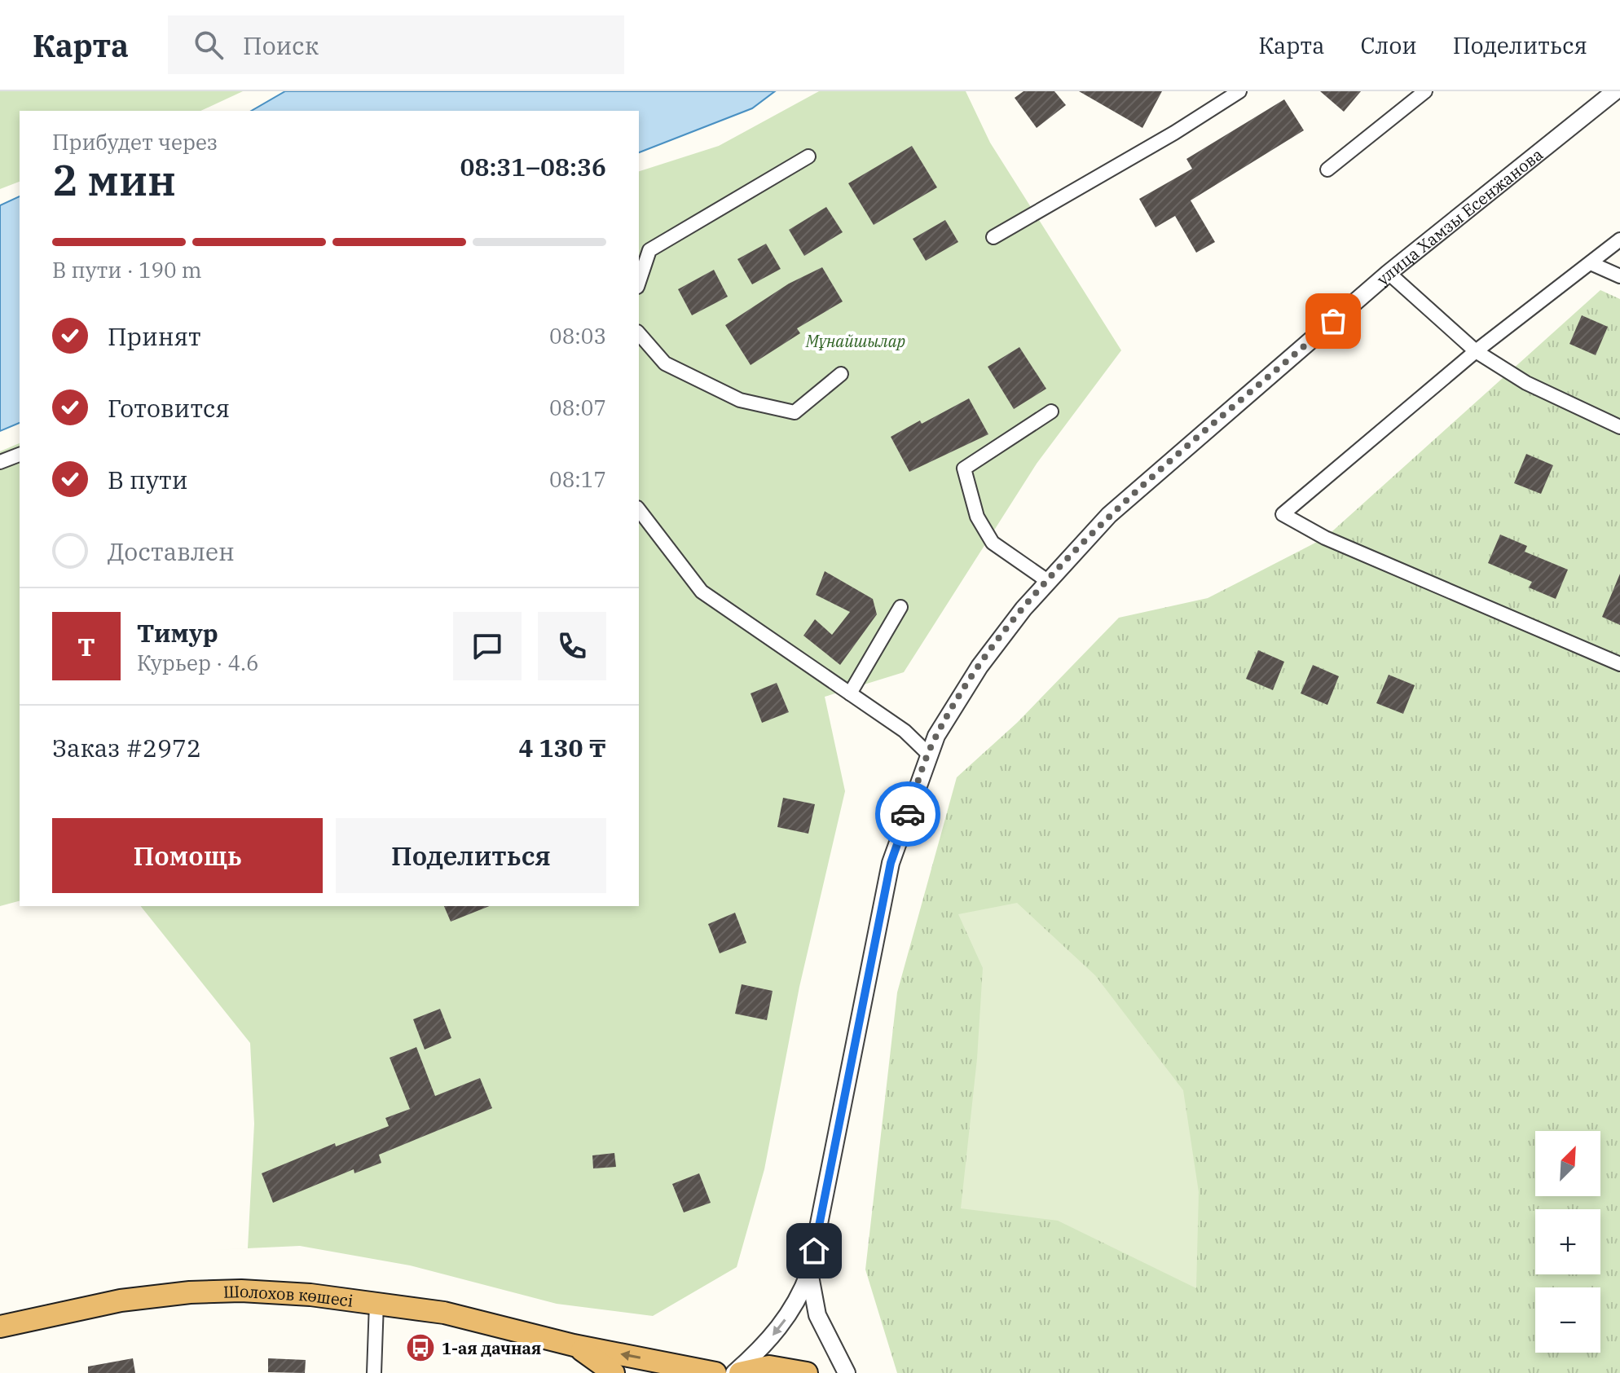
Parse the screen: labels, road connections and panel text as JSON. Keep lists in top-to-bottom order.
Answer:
{
  "streets": {
    "highway": ["Шолохов көшесі"],
    "street": ["улица Хамзы Есенжанова"]
  },
  "parks": ["Мұнайшылар"],
  "places": {
    "bus stop": ["1-ая дачная"]
  },
  "north": "top right",
  "page": {
    "header": "Карта",
    "search": "Поиск",
    "nav": ["Карта", "Слои", "Поделиться"],
    "heading": ["2 мин", "Прибудет через", "08:31–08:36"],
    "panel": [
      "Тимур",
      "Курьер · 4.6",
      "Заказ #2972",
      "4 130 ₸"
    ],
    "bar": "В пути · 190 m",
    "list": [
      ["Принят", "08:03"],
      ["Готовится", "08:07"],
      ["В пути", "08:17"],
      "Доставлен"
    ],
    "round": "Т",
    "buttons": ["Помощь", "Поделиться"],
    "map_buttons": ["+", "−"]
  }
}
